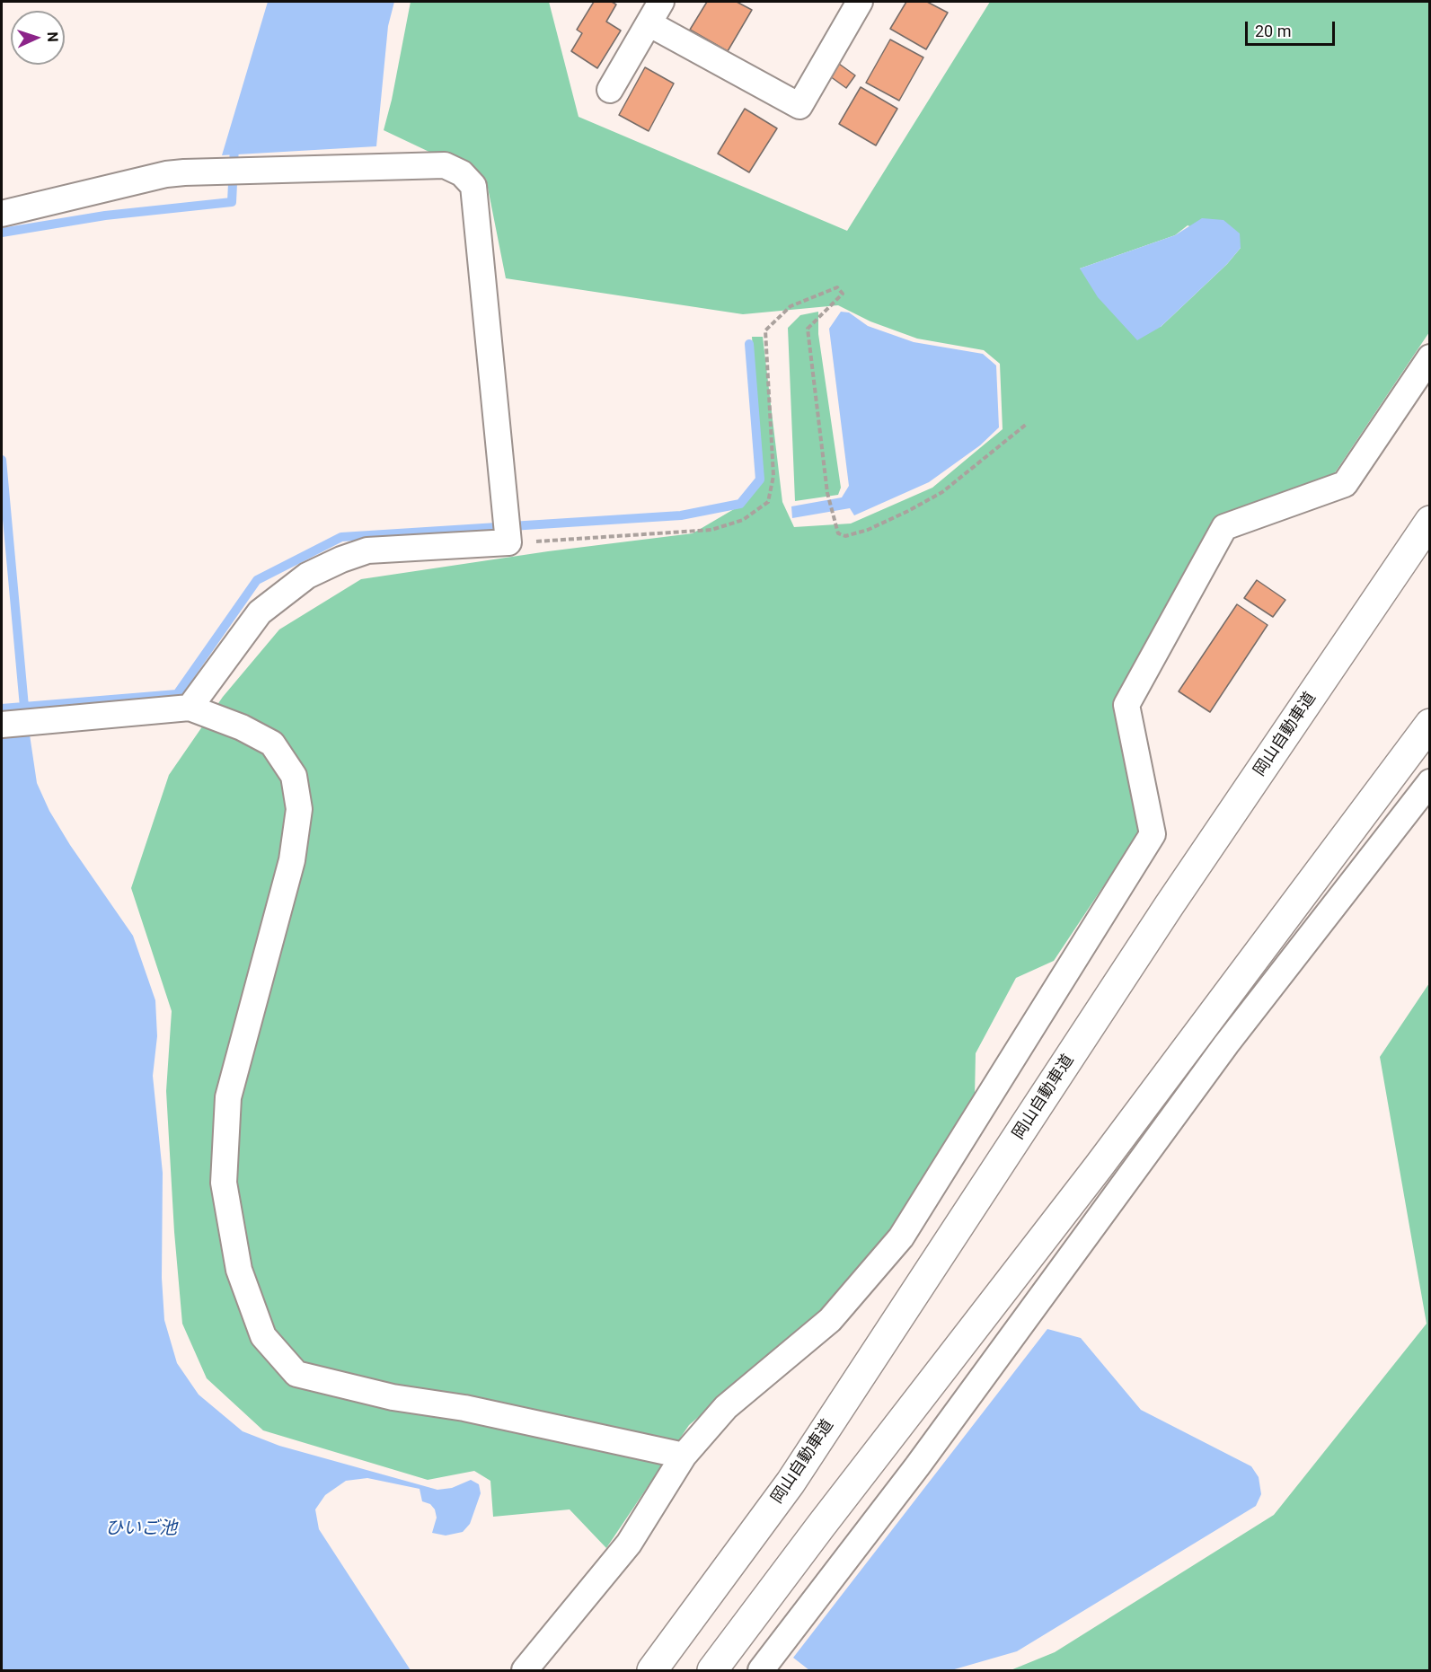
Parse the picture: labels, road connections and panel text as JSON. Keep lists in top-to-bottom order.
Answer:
{
  "streets": {
    "highway": ["岡山自動車道"]
  },
  "water": ["ひいご池"],
  "scale_bar": "20 m",
  "north": "right"
}
